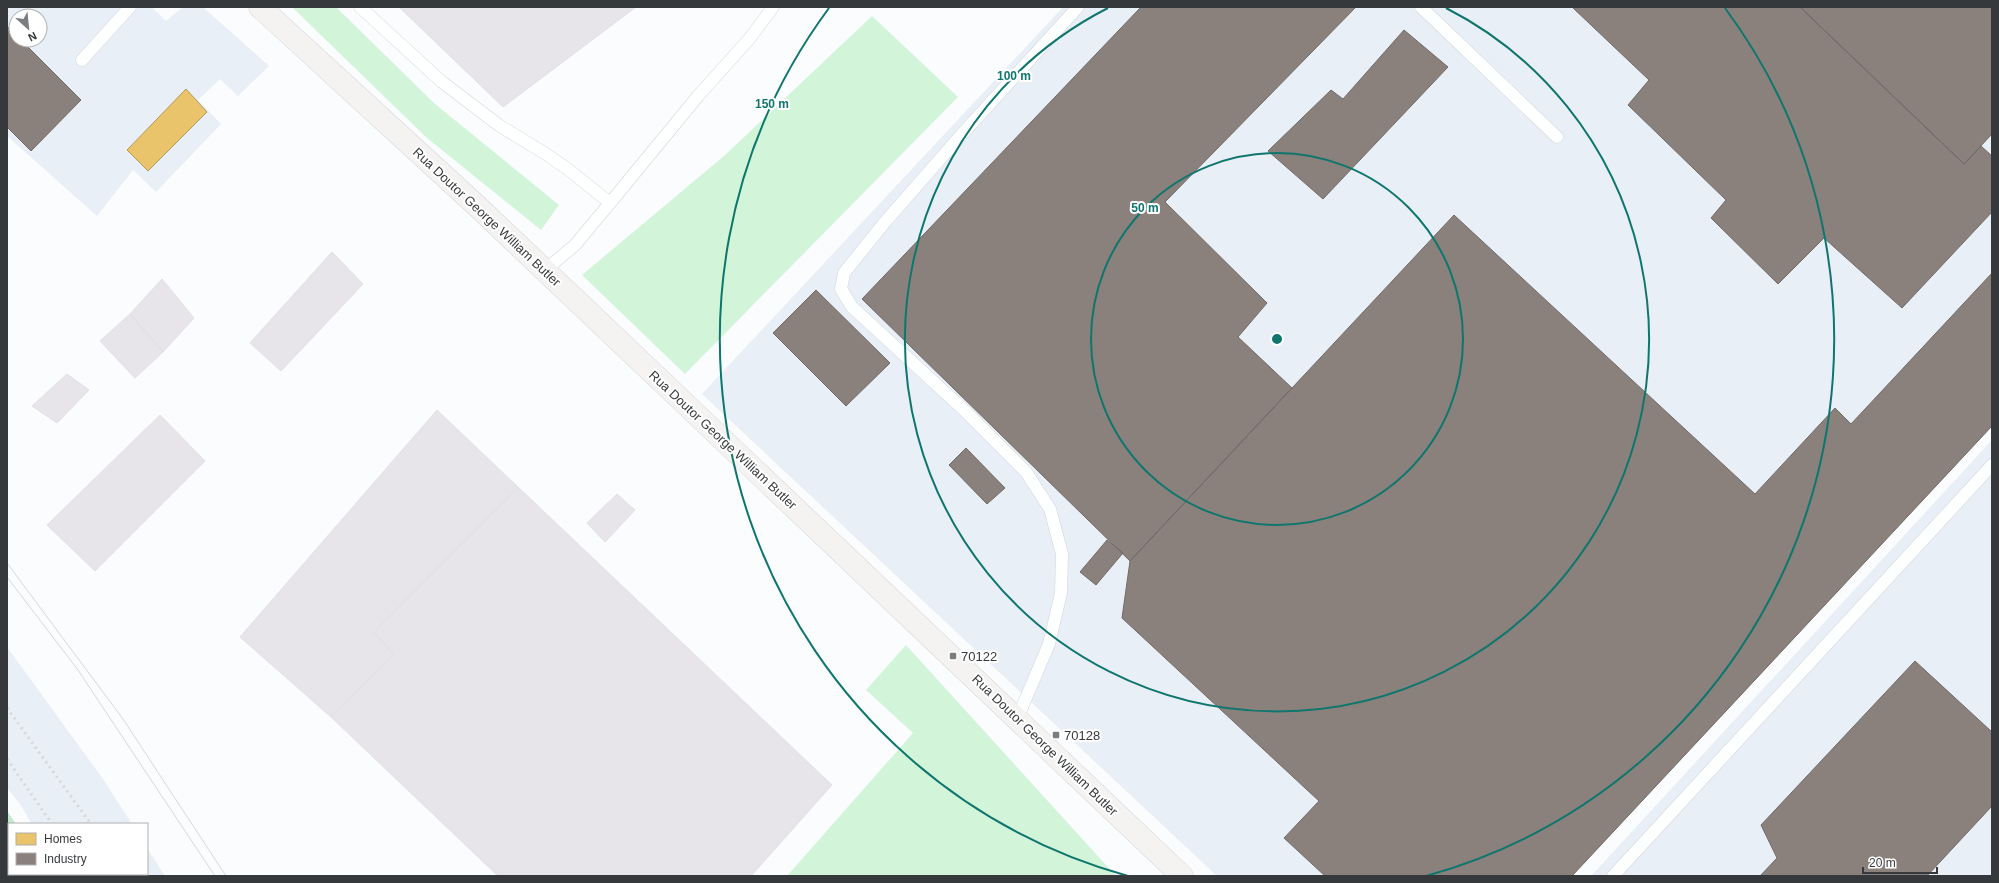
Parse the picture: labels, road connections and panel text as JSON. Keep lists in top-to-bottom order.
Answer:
{
  "streets": {
    "street": ["Rua Doutor George William Butler"]
  },
  "places": {
    "transit": ["70122", "70128"]
  },
  "legend": ["Homes", "Industry"],
  "scale_bar": "20 m",
  "north": "bottom right",
  "rings": ["100 m", "150 m", "50 m"]
}
